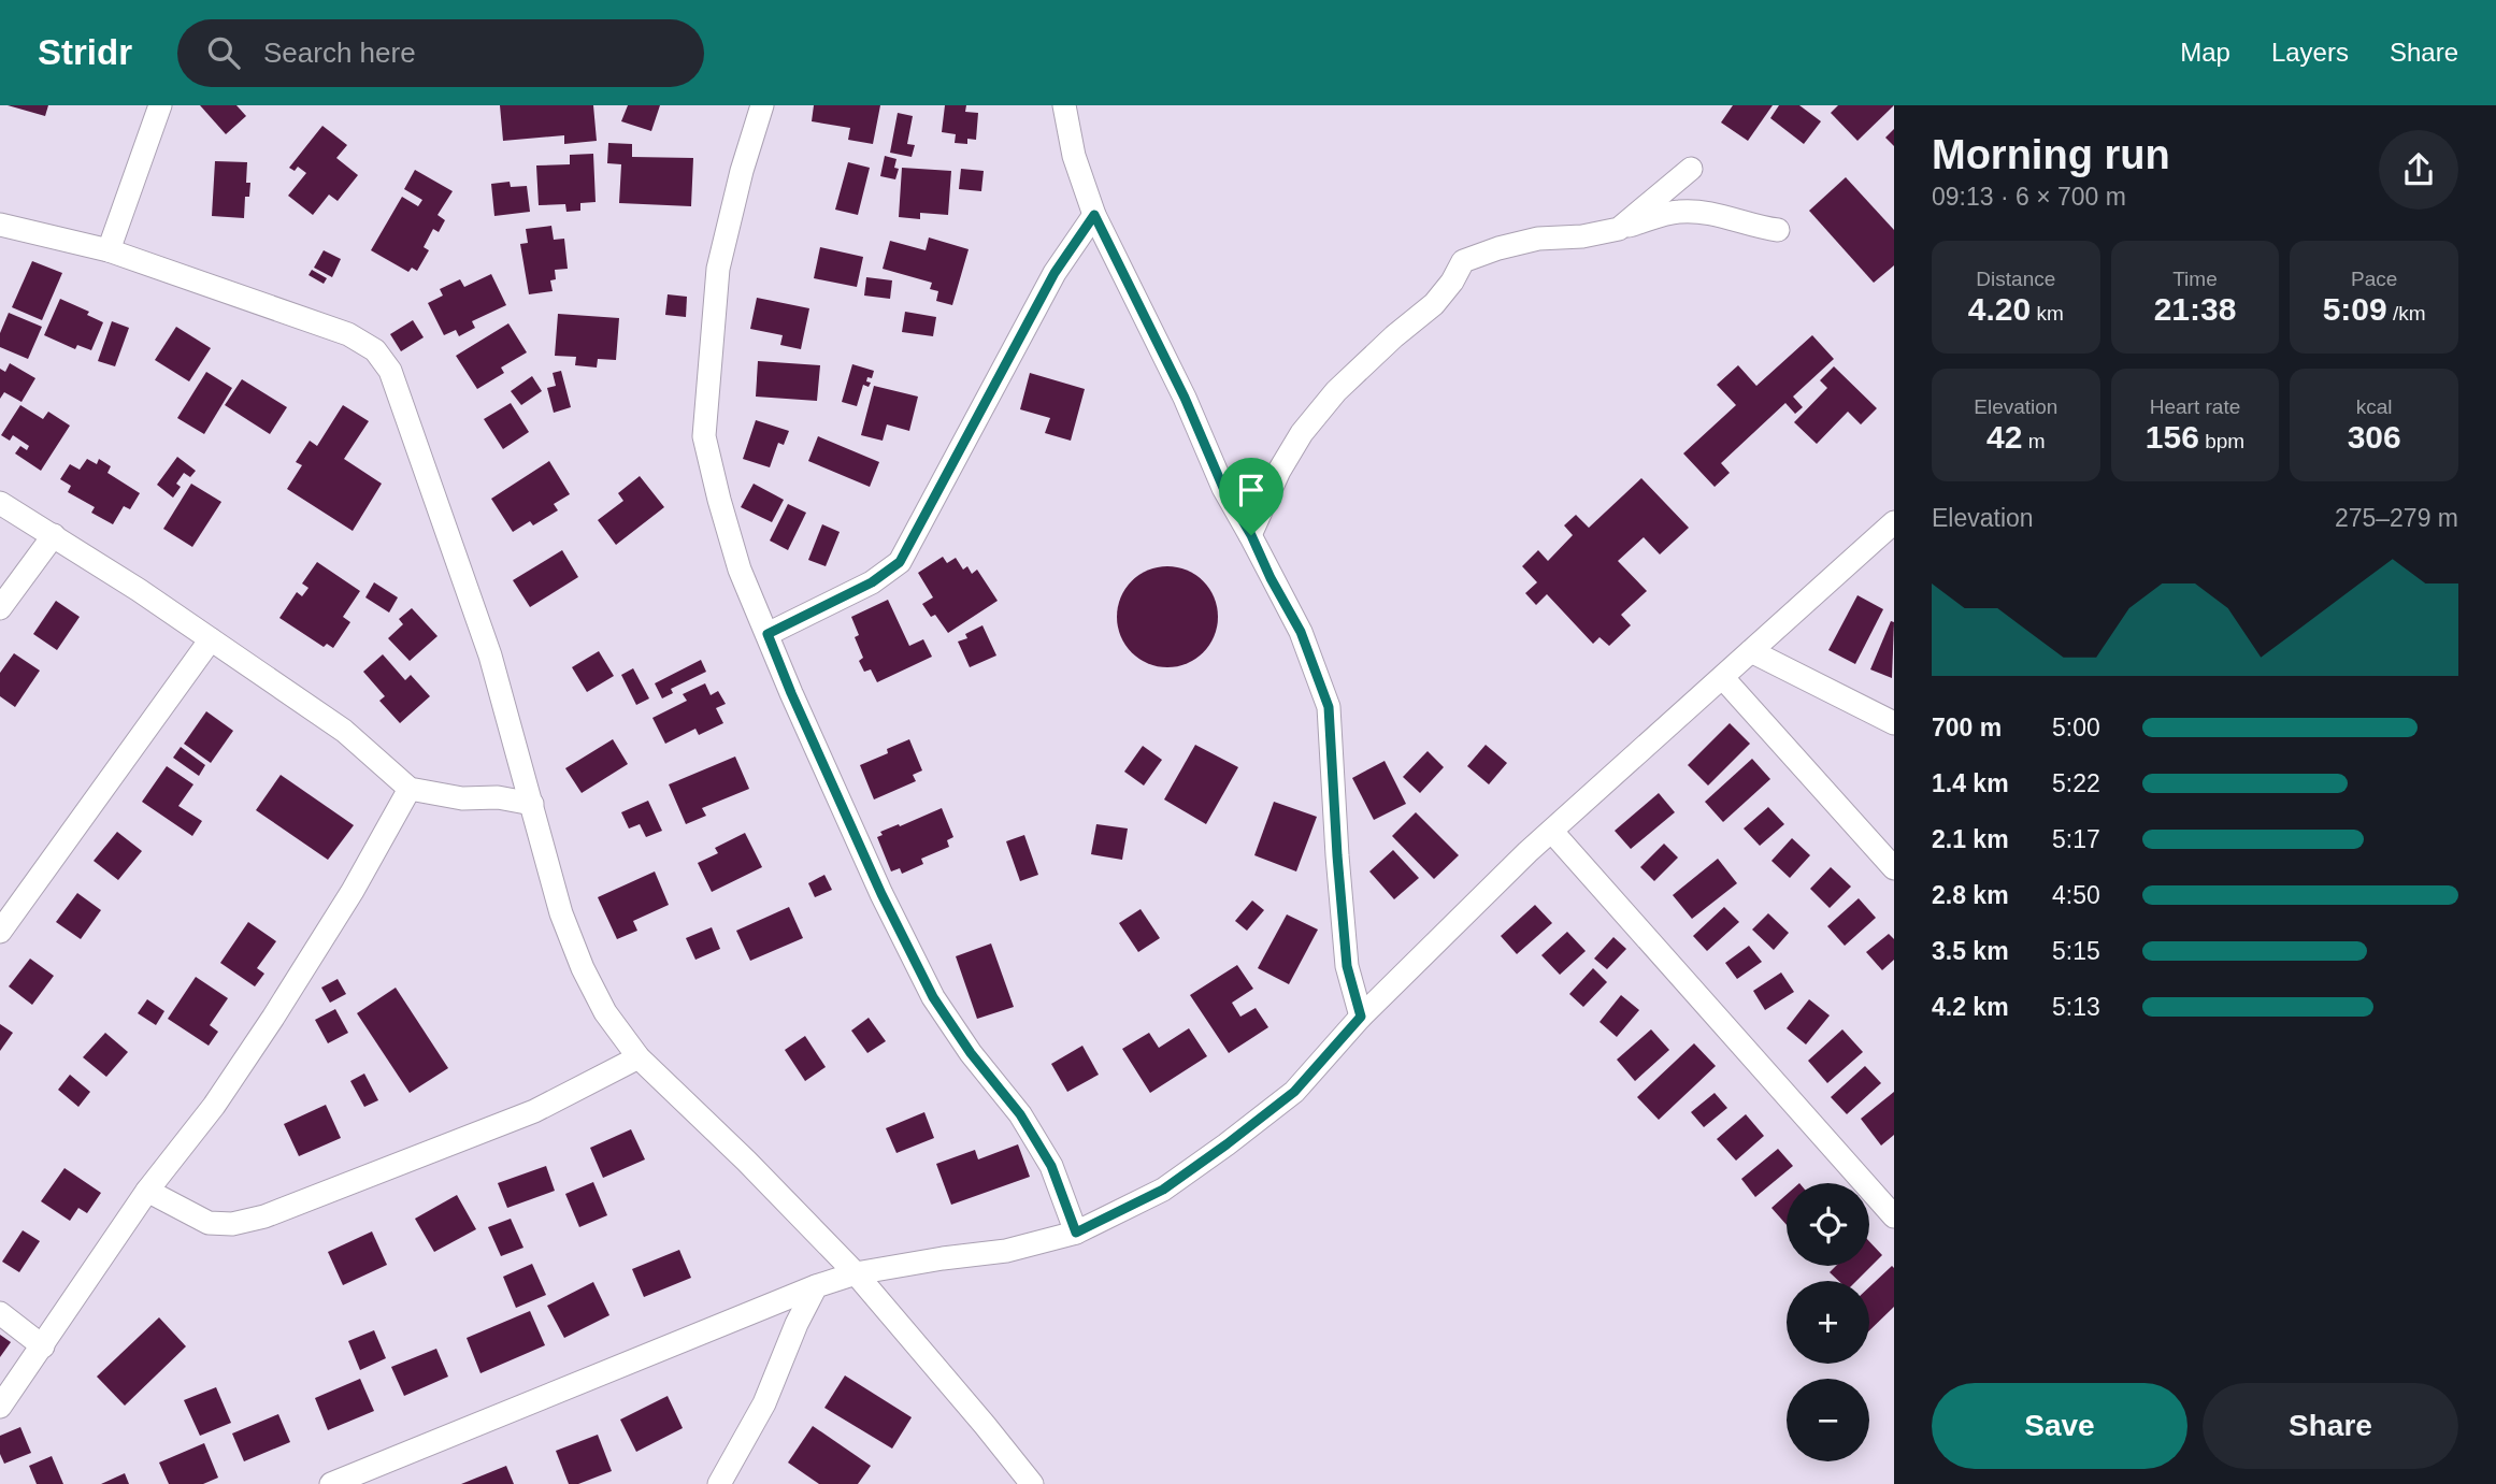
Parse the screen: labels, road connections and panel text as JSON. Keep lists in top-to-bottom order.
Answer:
{
  "page": {
    "header": "Stridr",
    "search": "Search here",
    "nav": ["Map", "Layers", "Share"],
    "heading": ["Morning run", "09:13 · 6 × 700 m"],
    "stats": [
      ["Distance", "4.20 km"],
      ["Time", "21:38"],
      ["Pace", "5:09 /km"],
      ["Elevation", "42 m"],
      ["Heart rate", "156 bpm"],
      ["kcal", "306"]
    ],
    "chart": ["Elevation", "275–279 m"],
    "list": [
      {
        "name": "700 m",
        "note": "5:00"
      },
      {
        "name": "1.4 km",
        "note": "5:22"
      },
      {
        "name": "2.1 km",
        "note": "5:17"
      },
      {
        "name": "2.8 km",
        "note": "4:50"
      },
      {
        "name": "3.5 km",
        "note": "5:15"
      },
      {
        "name": "4.2 km",
        "note": "5:13"
      }
    ],
    "map_buttons": ["+", "−"],
    "buttons": ["Save", "Share"]
  }
}
